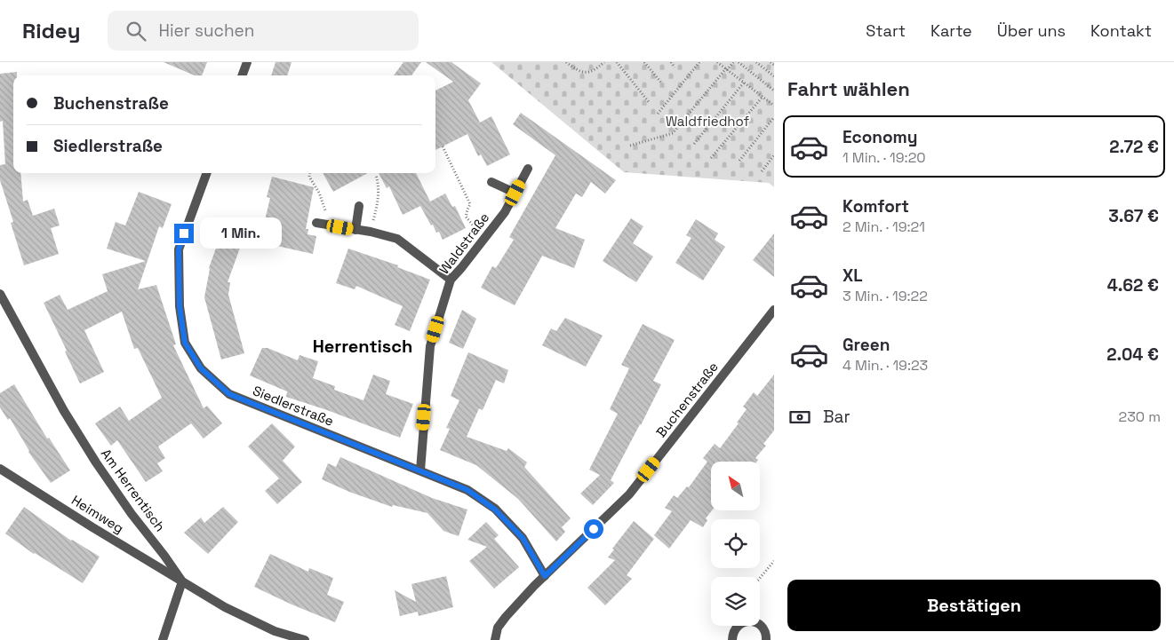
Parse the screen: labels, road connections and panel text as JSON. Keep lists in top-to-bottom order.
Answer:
{
  "streets": {
    "street": [
      "Waldstraße",
      "Buchenstraße",
      "Siedlerstraße",
      "Am Herrentisch",
      "Heimweg"
    ]
  },
  "crossings": [
    ["Waldstraße", "Siedlerstraße"],
    ["Buchenstraße", "Siedlerstraße"],
    ["Am Herrentisch", "Heimweg"]
  ],
  "districts": ["Herrentisch"],
  "parks": ["Waldfriedhof"],
  "north": "top left",
  "page": {
    "header": "Ridey",
    "search": "Hier suchen",
    "nav": [
      "Start",
      "Karte",
      "Über uns",
      "Kontakt"
    ],
    "heading": "Fahrt wählen",
    "banner": ["Buchenstraße", "Siedlerstraße"],
    "list": [
      {
        "name": "Economy",
        "note": "1 Min. · 19:20",
        "value": "2.72 €"
      },
      {
        "name": "Komfort",
        "note": "2 Min. · 19:21",
        "value": "3.67 €"
      },
      {
        "name": "XL",
        "note": "3 Min. · 19:22",
        "value": "4.62 €"
      },
      {
        "name": "Green",
        "note": "4 Min. · 19:23",
        "value": "2.04 €"
      }
    ],
    "bubble": "1 Min.",
    "pay": ["Bar", "230 m"],
    "buttons": "Bestätigen"
  }
}
